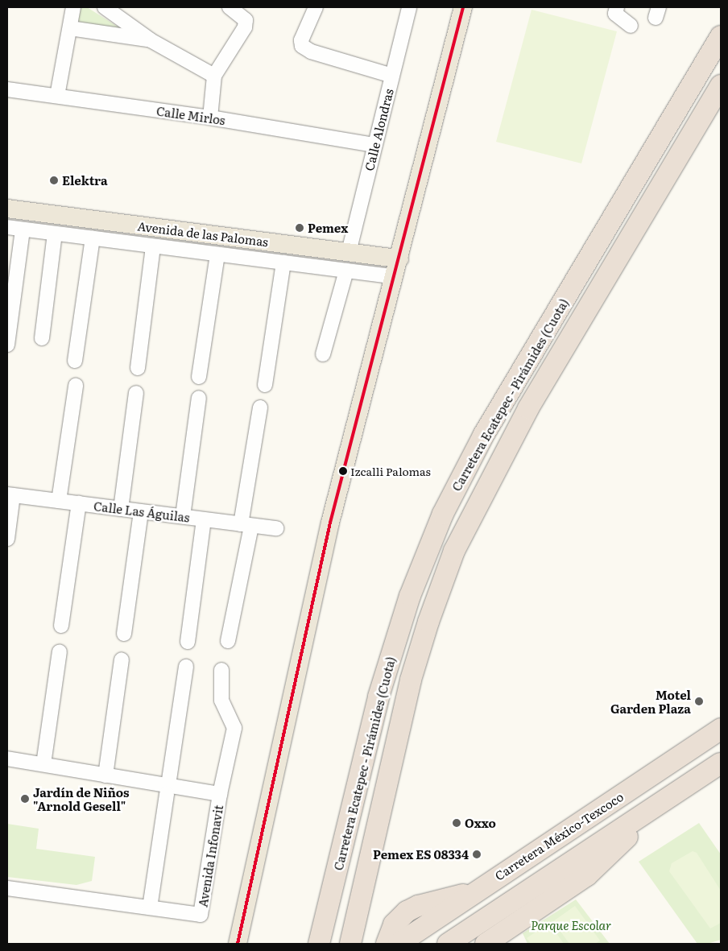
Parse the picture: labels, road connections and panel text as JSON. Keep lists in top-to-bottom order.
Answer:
{
  "streets": {
    "highway": ["Carretera Ecatepec - Pirámides (Cuota)", "Carretera México-Texcoco"],
    "main road": ["Avenida de las Palomas"],
    "street": [
      "Calle Mirlos",
      "Calle Alondras",
      "Calle Las Águilas",
      "Avenida Infonavit"
    ]
  },
  "crossings": [
    ["Calle Mirlos", "Calle Alondras"],
    ["Calle Alondras", "Avenida de las Palomas"]
  ],
  "parks": ["Parque Escolar"],
  "places": [
    "Elektra",
    "Pemex",
    "Izcalli Palomas",
    "Motel Garden Plaza",
    "Jardín de Niños \"Arnold Gesell\"",
    "Oxxo",
    "Pemex ES 08334"
  ]
}
